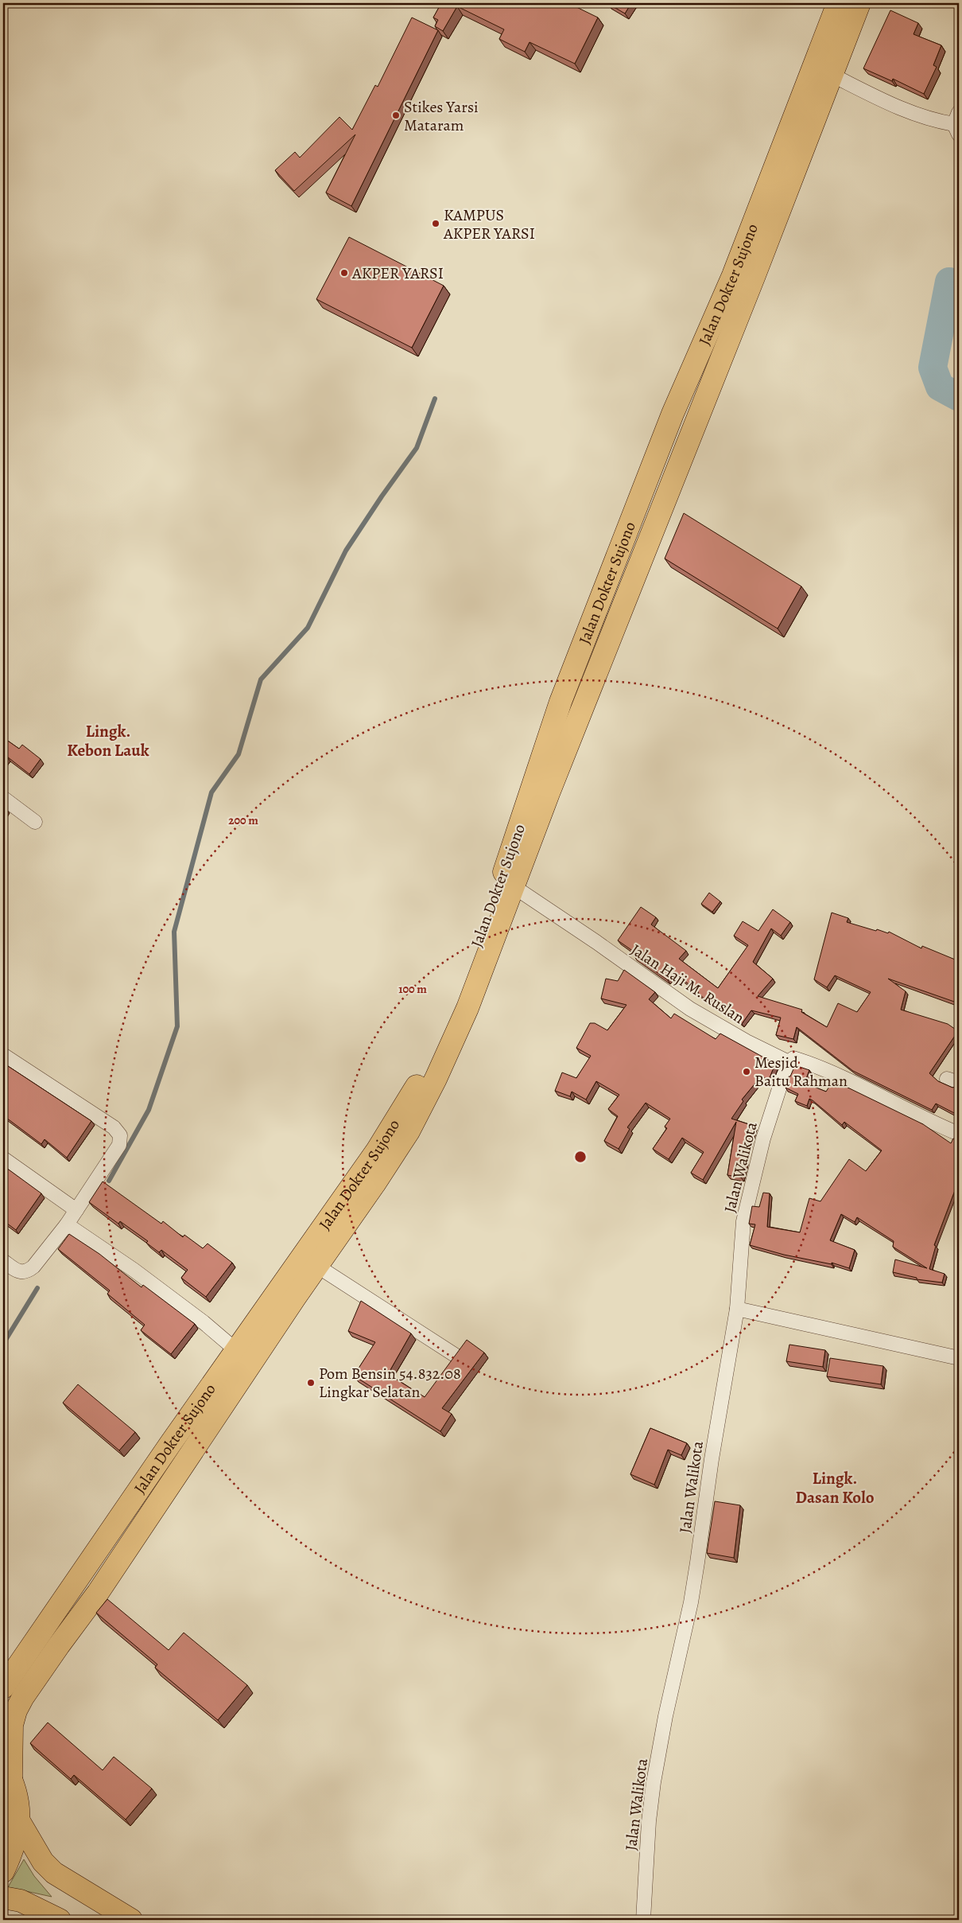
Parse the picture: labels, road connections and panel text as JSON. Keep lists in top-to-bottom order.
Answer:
{
  "streets": {
    "highway": ["Jalan Dokter Sujono"],
    "street": ["Jalan Haji M. Ruslan", "Jalan Walikota"]
  },
  "crossings": [
    ["Jalan Haji M. Ruslan", "Jalan Walikota"]
  ],
  "districts": ["Lingk. Kebon Lauk", "Lingk. Dasan Kolo"],
  "places": [
    "Stikes Yarsi Mataram",
    "KAMPUS AKPER YARSI",
    "AKPER YARSI",
    "Mesjid Baitu Rahman",
    "Pom Bensin 54.832.08 Lingkar Selatan"
  ],
  "rings": ["200 m", "100 m"]
}
